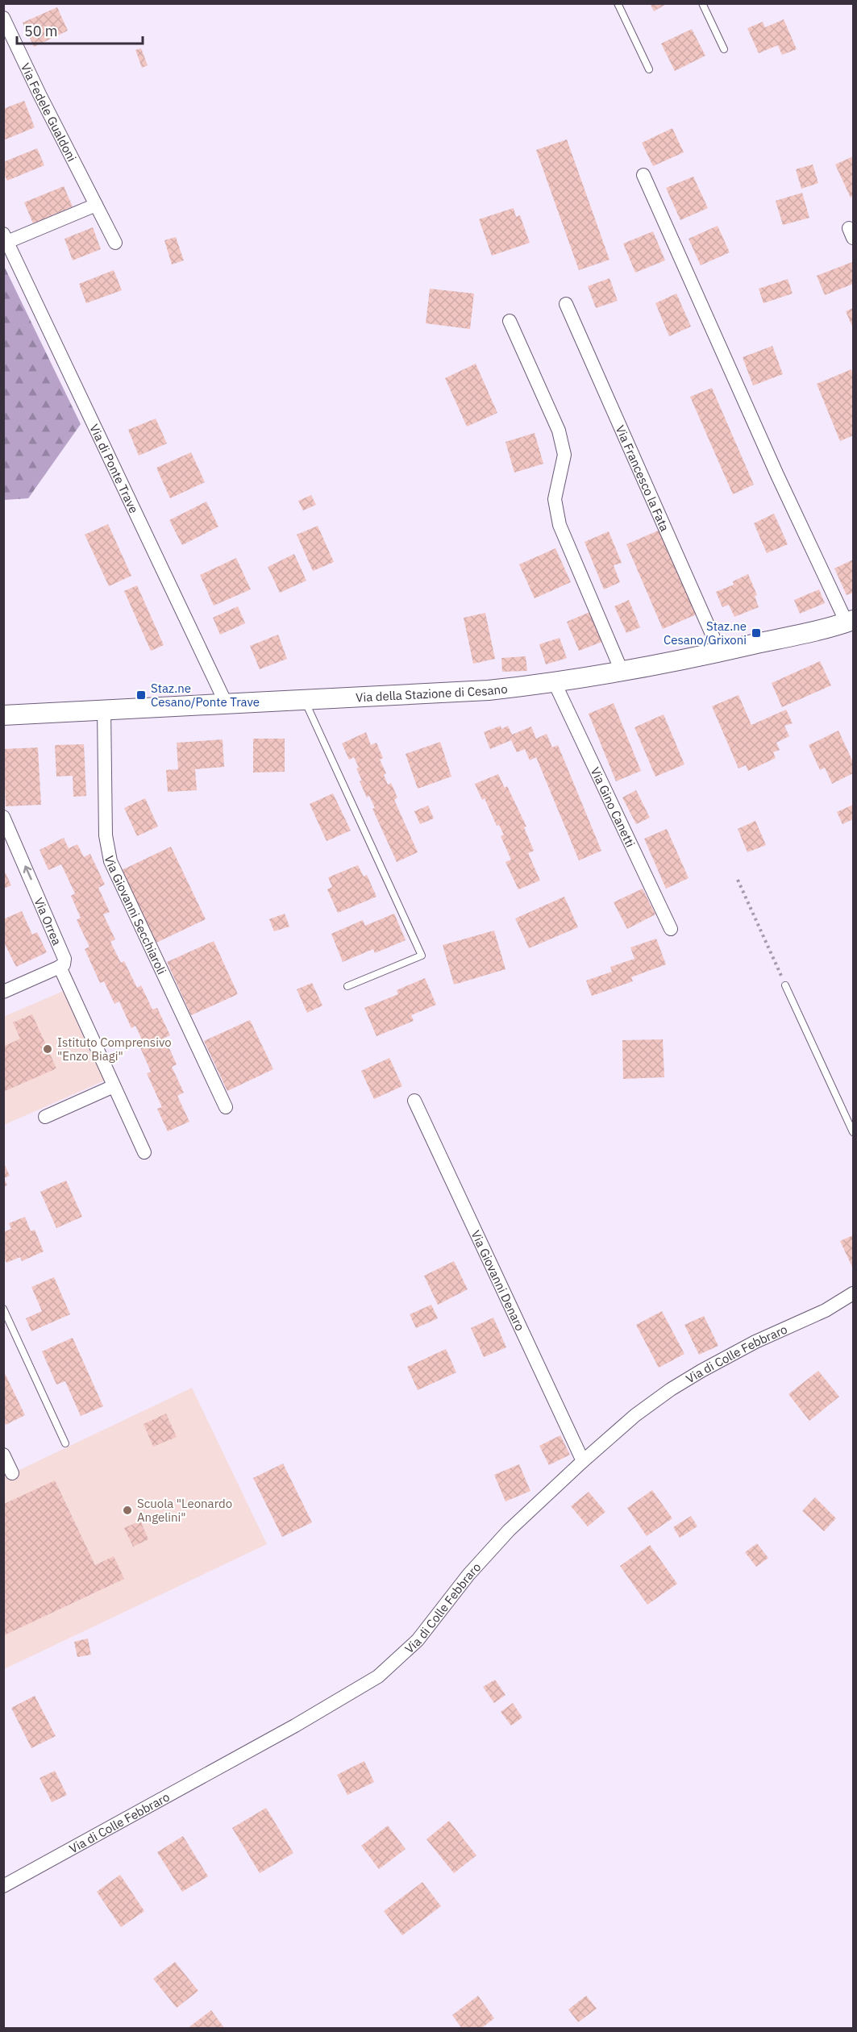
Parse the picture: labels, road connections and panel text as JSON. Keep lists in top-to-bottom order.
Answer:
{
  "streets": {
    "street": [
      "Via Fedele Gualdoni",
      "Via di Ponte Trave",
      "Via Francesco la Fata",
      "Via della Stazione di Cesano",
      "Via Gino Canetti",
      "Via Giovanni Secchiaroli",
      "Via Orrea",
      "Via Giovanni Denaro",
      "Via di Colle Febbraro"
    ]
  },
  "crossings": [
    ["Via di Ponte Trave", "Via della Stazione di Cesano"],
    ["Via Francesco la Fata", "Via della Stazione di Cesano"],
    ["Via della Stazione di Cesano", "Via Gino Canetti"],
    ["Via della Stazione di Cesano", "Via Giovanni Secchiaroli"],
    ["Via Giovanni Denaro", "Via di Colle Febbraro"]
  ],
  "one_way": ["Via Orrea"],
  "places": {
    "transit": ["Staz.ne Cesano/Grixoni", "Staz.ne Cesano/Ponte Trave"],
    "other": ["Istituto Comprensivo \"Enzo Biagi\"", "Scuola \"Leonardo Angelini\""]
  },
  "scale_bar": "50 m"
}
